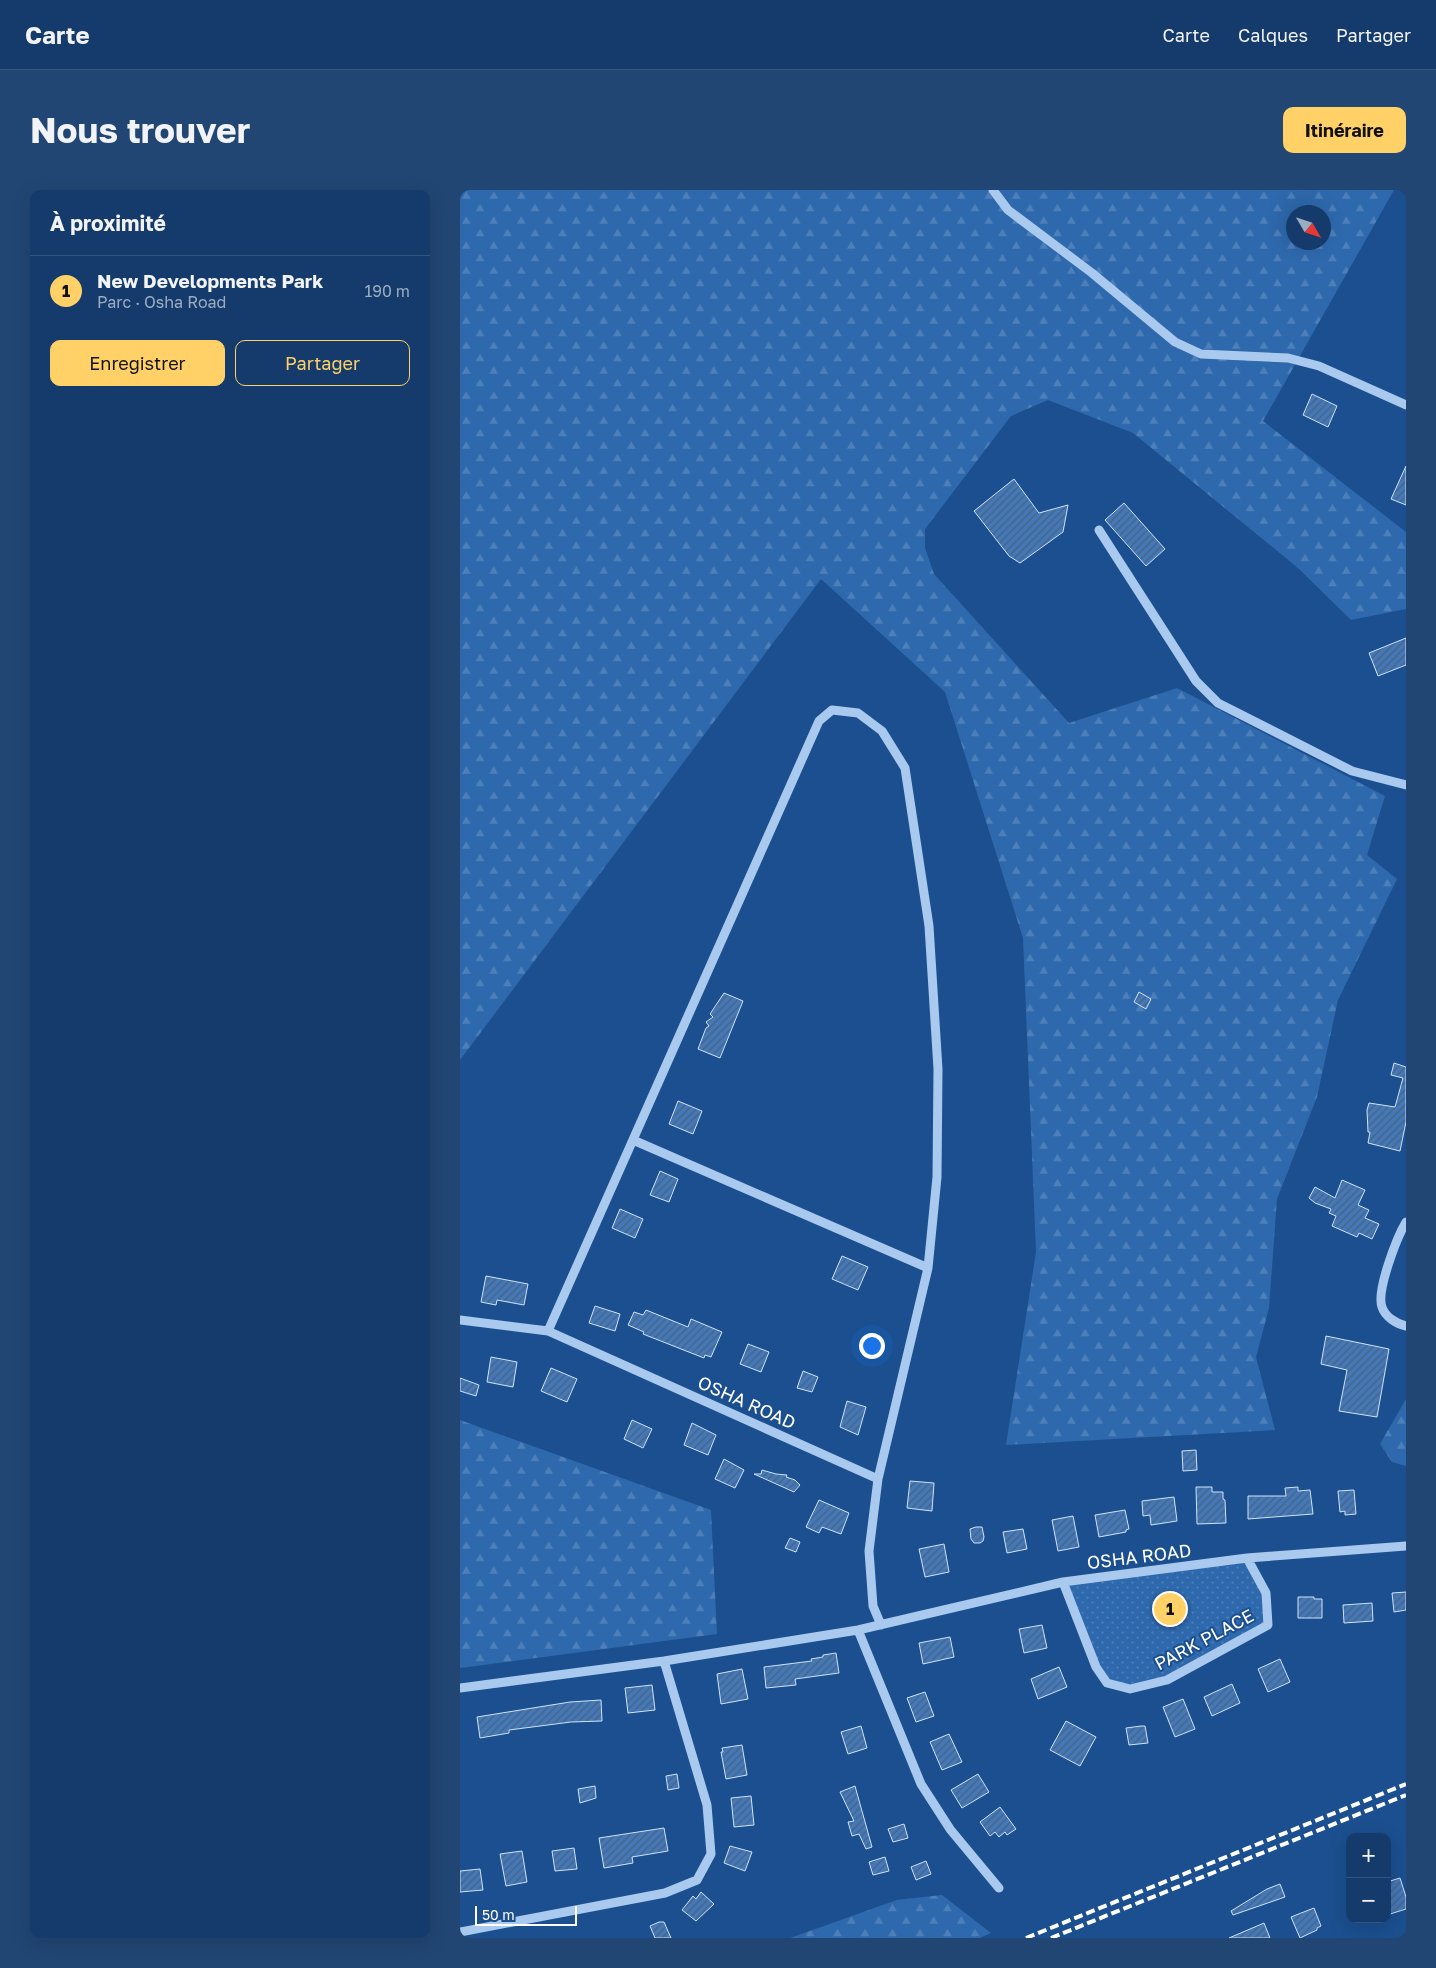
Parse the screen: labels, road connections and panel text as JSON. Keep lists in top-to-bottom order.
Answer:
{
  "streets": {
    "street": ["OSHA ROAD", "PARK PLACE"]
  },
  "crossings": [
    ["OSHA ROAD", "PARK PLACE"]
  ],
  "scale_bar": "50 m",
  "north": "bottom right",
  "page": {
    "header": "Carte",
    "nav": ["Carte", "Calques", "Partager"],
    "buttons": [
      "Itinéraire",
      ["Enregistrer", "Partager"]
    ],
    "title": "Nous trouver",
    "heading": "À proximité",
    "list": [
      {
        "mark": "1",
        "name": "New Developments Park",
        "note": "Parc · Osha Road",
        "value": "190 m"
      }
    ],
    "pins": "1",
    "map_buttons": ["+", "−"],
    "scale": "50 m"
  }
}
